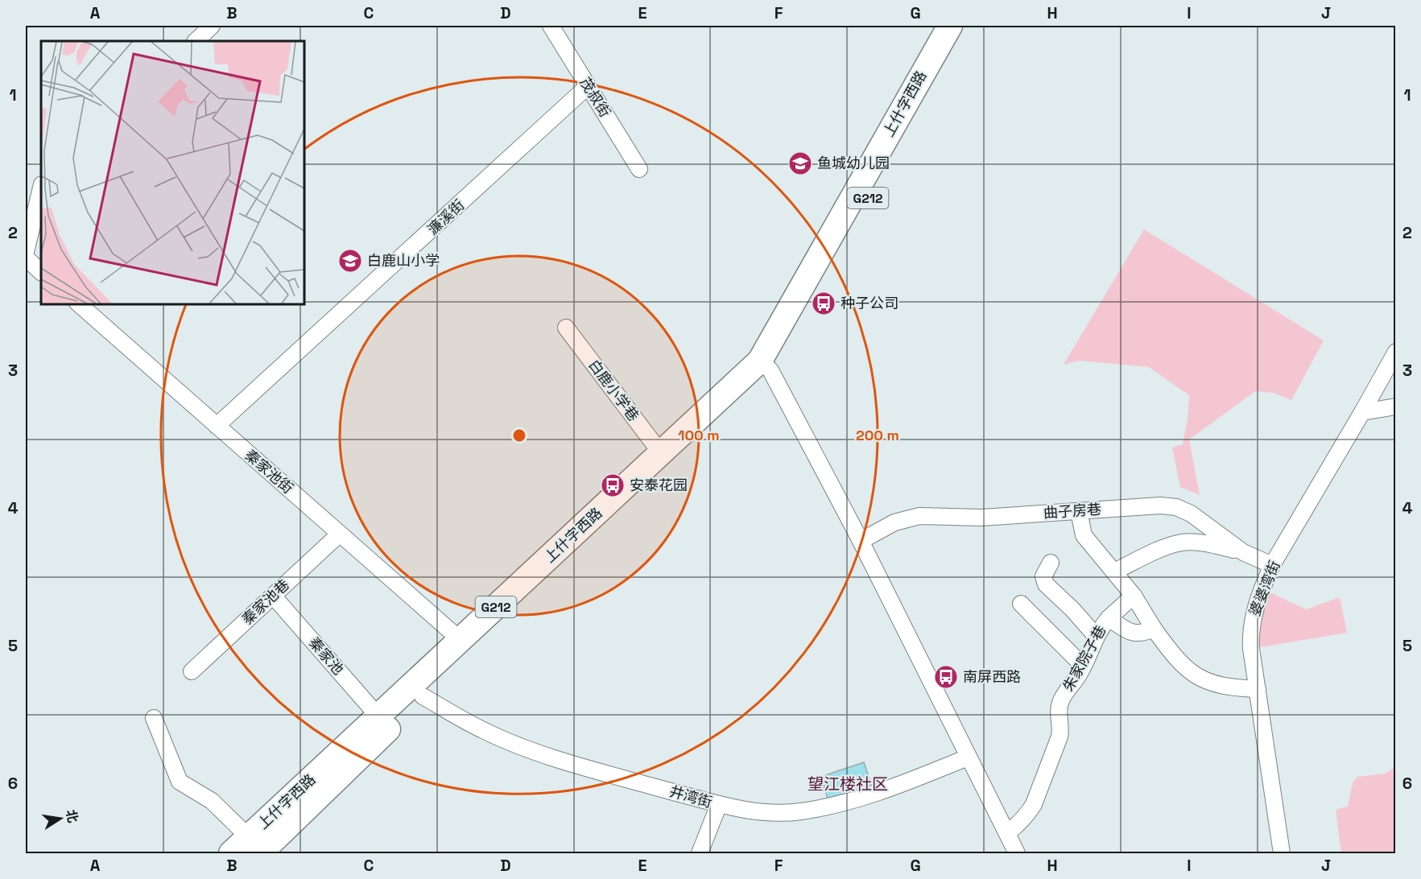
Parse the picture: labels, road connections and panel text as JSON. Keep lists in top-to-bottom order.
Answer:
{
  "streets": {
    "highway": ["上什字西路", "G212"],
    "street": [
      "茂叔街",
      "濂溪街",
      "白鹿小学巷",
      "秦家池街",
      "曲子房巷",
      "婆婆湾街",
      "秦家池巷",
      "秦家池",
      "朱家院子巷",
      "井湾街"
    ]
  },
  "crossings": [
    ["茂叔街", "濂溪街"],
    ["上什字西路", "白鹿小学巷"],
    ["上什字西路", "秦家池街"],
    ["上什字西路", "秦家池"],
    ["上什字西路", "井湾街"],
    ["濂溪街", "秦家池街"],
    ["秦家池街", "秦家池巷"],
    ["曲子房巷", "婆婆湾街"],
    ["秦家池巷", "秦家池"]
  ],
  "districts": ["望江楼社区"],
  "places": {
    "school or university": ["鱼城幼儿园", "白鹿山小学"],
    "bus stop": ["种子公司", "安泰花园", "南屏西路"]
  },
  "north": "right",
  "grid": {
    "columns": [
      "A",
      "B",
      "C",
      "D",
      "E",
      "F",
      "G",
      "H",
      "I",
      "J"
    ],
    "rows": [
      "1",
      "2",
      "3",
      "4",
      "5",
      "6"
    ]
  },
  "rings": ["100 m", "200 m"]
}
